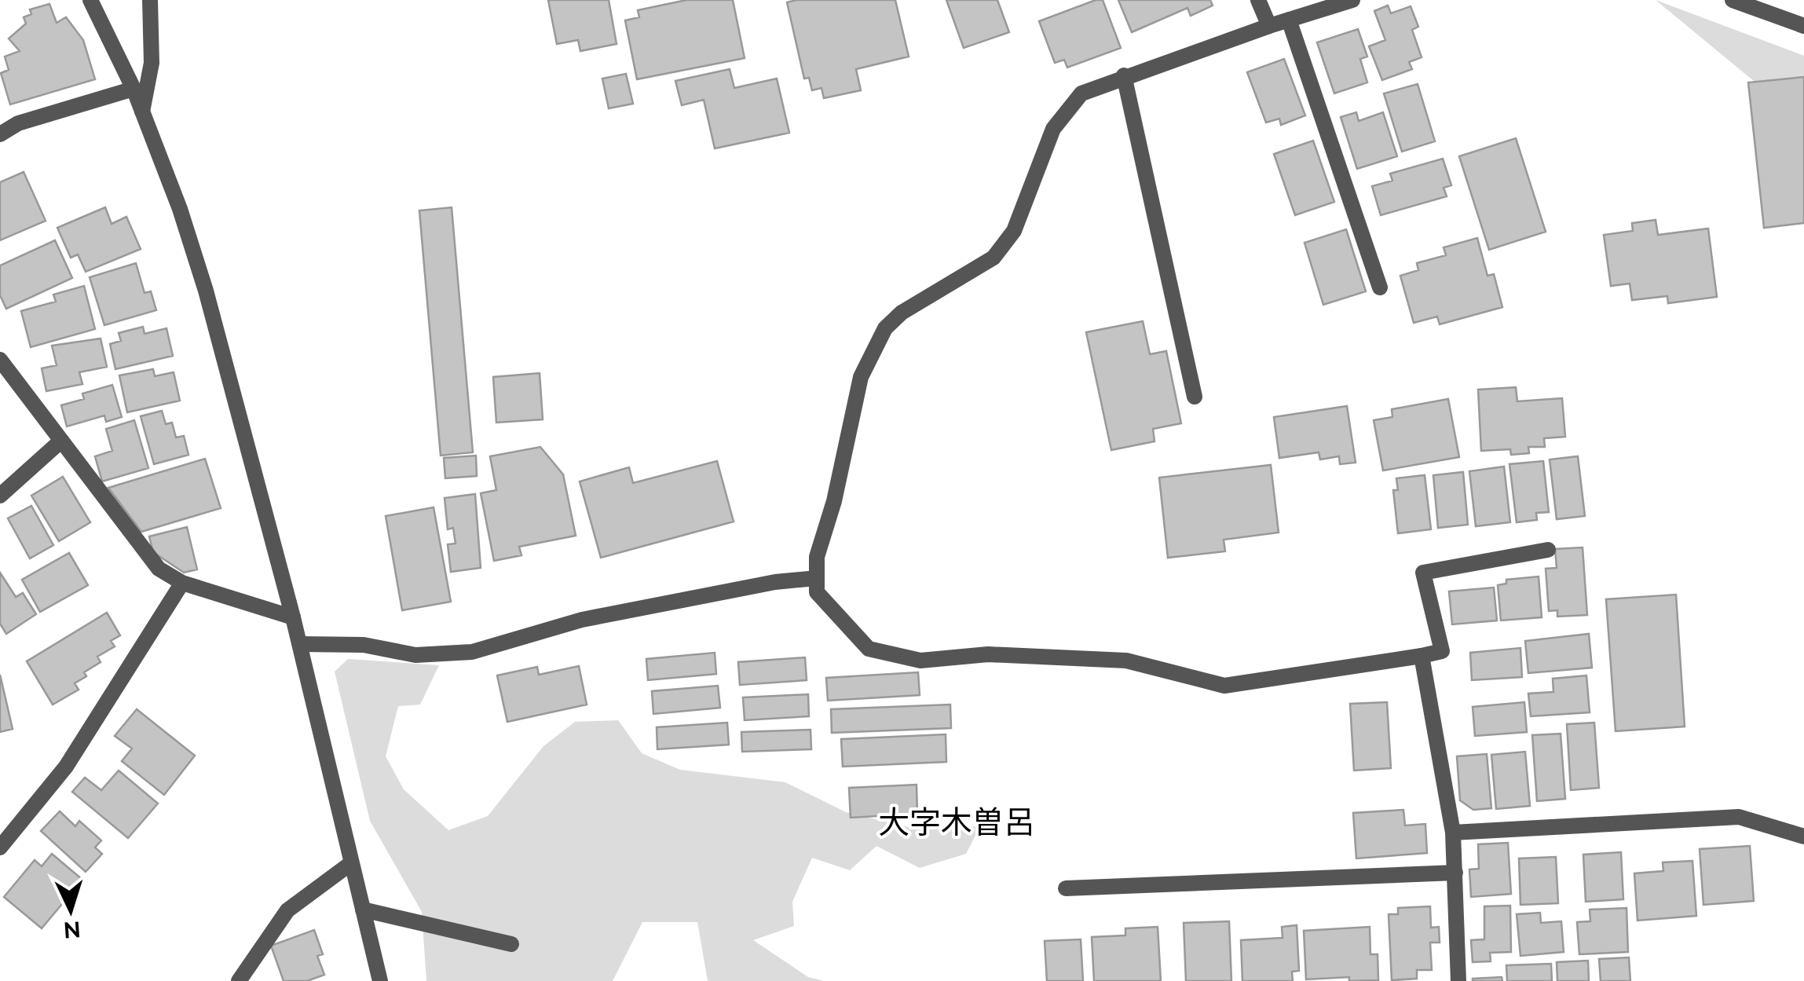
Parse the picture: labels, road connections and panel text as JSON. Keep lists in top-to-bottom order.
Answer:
{
  "districts": ["大字木曽呂"],
  "north": "bottom"
}
